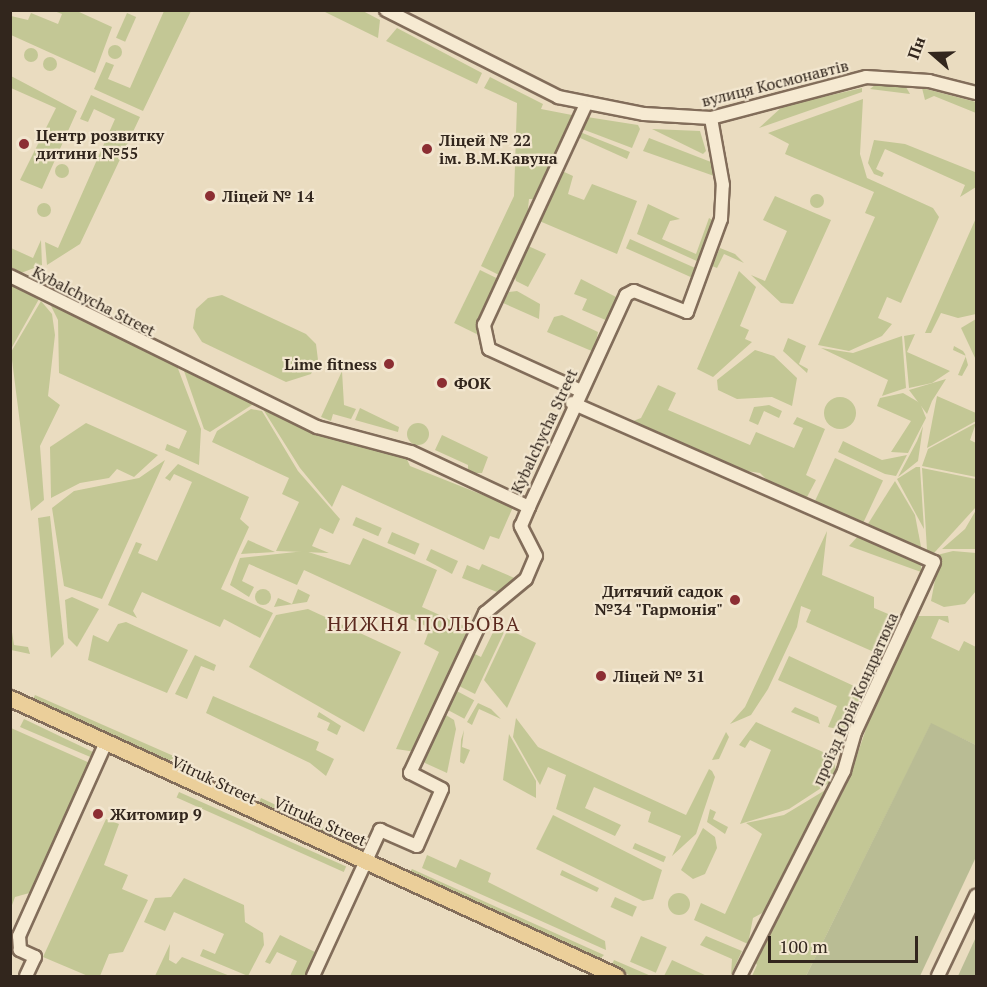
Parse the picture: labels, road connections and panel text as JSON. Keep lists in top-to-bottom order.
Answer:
{
  "streets": {
    "main road": ["Vitruk Street", "Vitruka Street"],
    "street": ["вулиця Космонавтів", "Kybalchycha Street", "проїзд Юрія Кондратюка"]
  },
  "crossings": [
    ["вулиця Космонавтів", "Kybalchycha Street"],
    ["Kybalchycha Street", "проїзд Юрія Кондратюка"],
    ["Vitruk Street", "Vitruka Street"]
  ],
  "districts": ["НИЖНЯ ПОЛЬОВА"],
  "places": [
    "Центр розвитку дитини №55",
    "Ліцей № 22 ім. В.М.Кавуна",
    "Ліцей № 14",
    "Lime fitness",
    "ФОК",
    "Дитячий садок №34 \"Гармонія\"",
    "Ліцей № 31",
    "Житомир 9"
  ],
  "scale_bar": "100 m",
  "north": "left"
}
